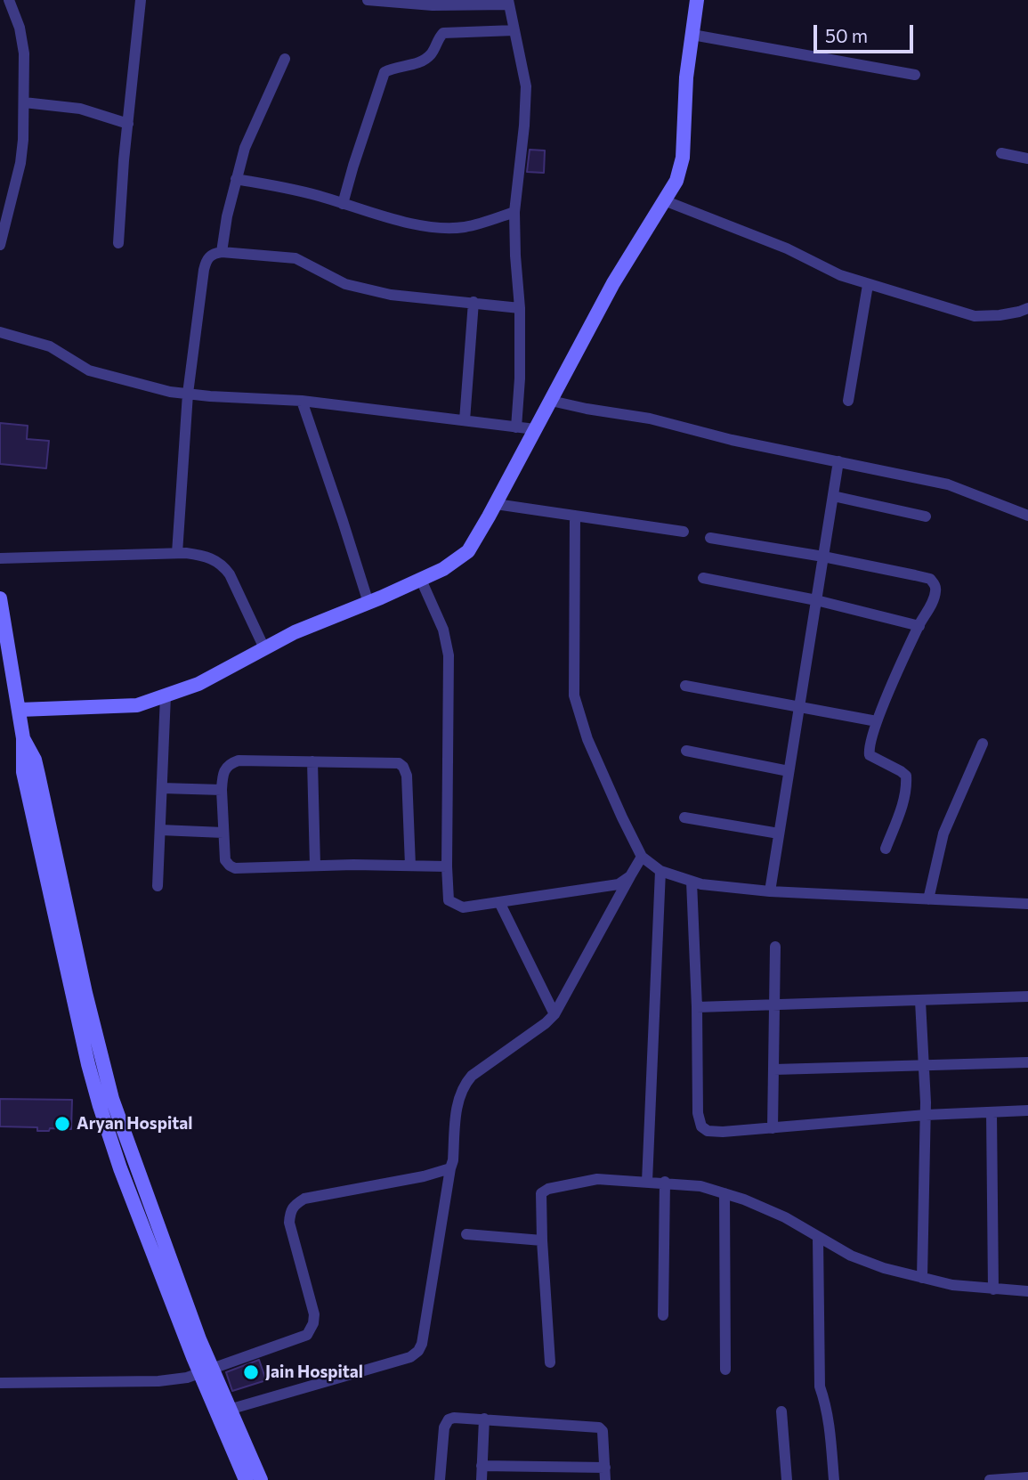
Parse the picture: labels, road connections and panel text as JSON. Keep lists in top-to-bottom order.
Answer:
{
  "places": ["Aryan Hospital", "Jain Hospital"],
  "scale_bar": "50 m"
}
